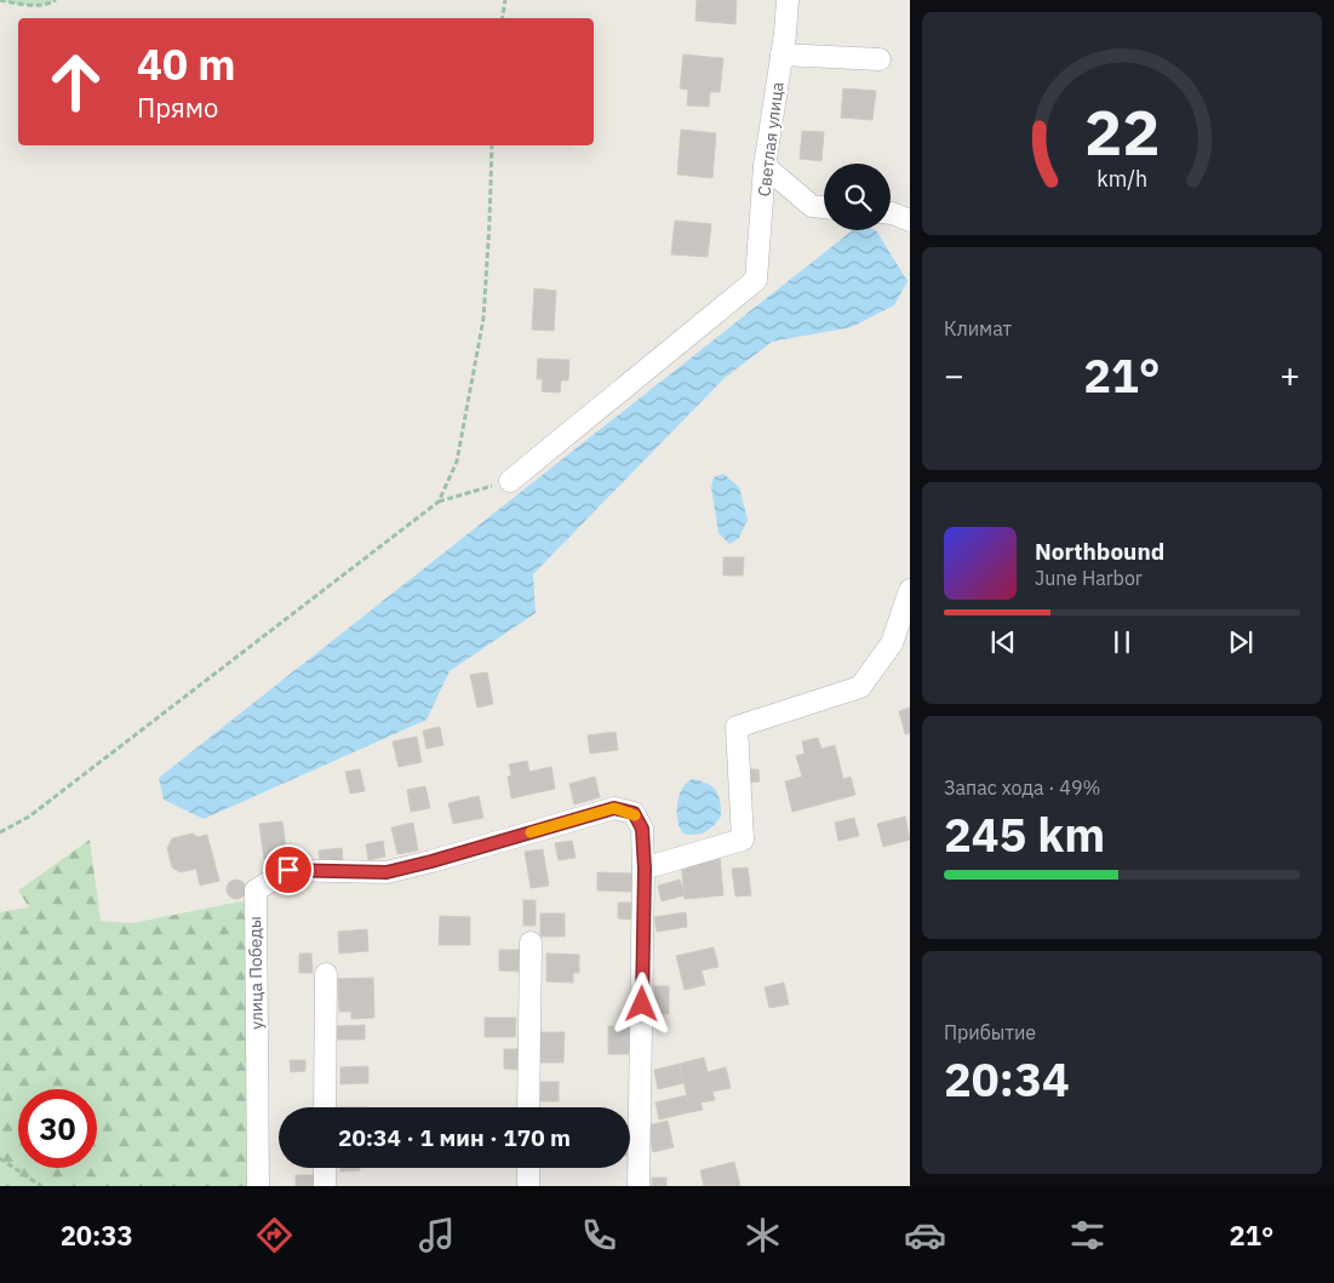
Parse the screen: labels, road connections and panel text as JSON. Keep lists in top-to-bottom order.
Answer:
{
  "streets": {
    "street": ["Светлая улица", "улица Победы"]
  },
  "page": {
    "turn": ["40 m", "Прямо"],
    "tile": [
      "Климат",
      ["Запас хода · 49%", "245 km"],
      ["Прибытие", "20:34"]
    ],
    "heat": ["−", "21°", "+"],
    "song": ["Northbound", "June Harbor"],
    "limit": "30",
    "trip": "20:34 · 1 мин · 170 m",
    "tabs": ["20:33", "21°"],
    "gauge": ["22", "km/h"]
  }
}
